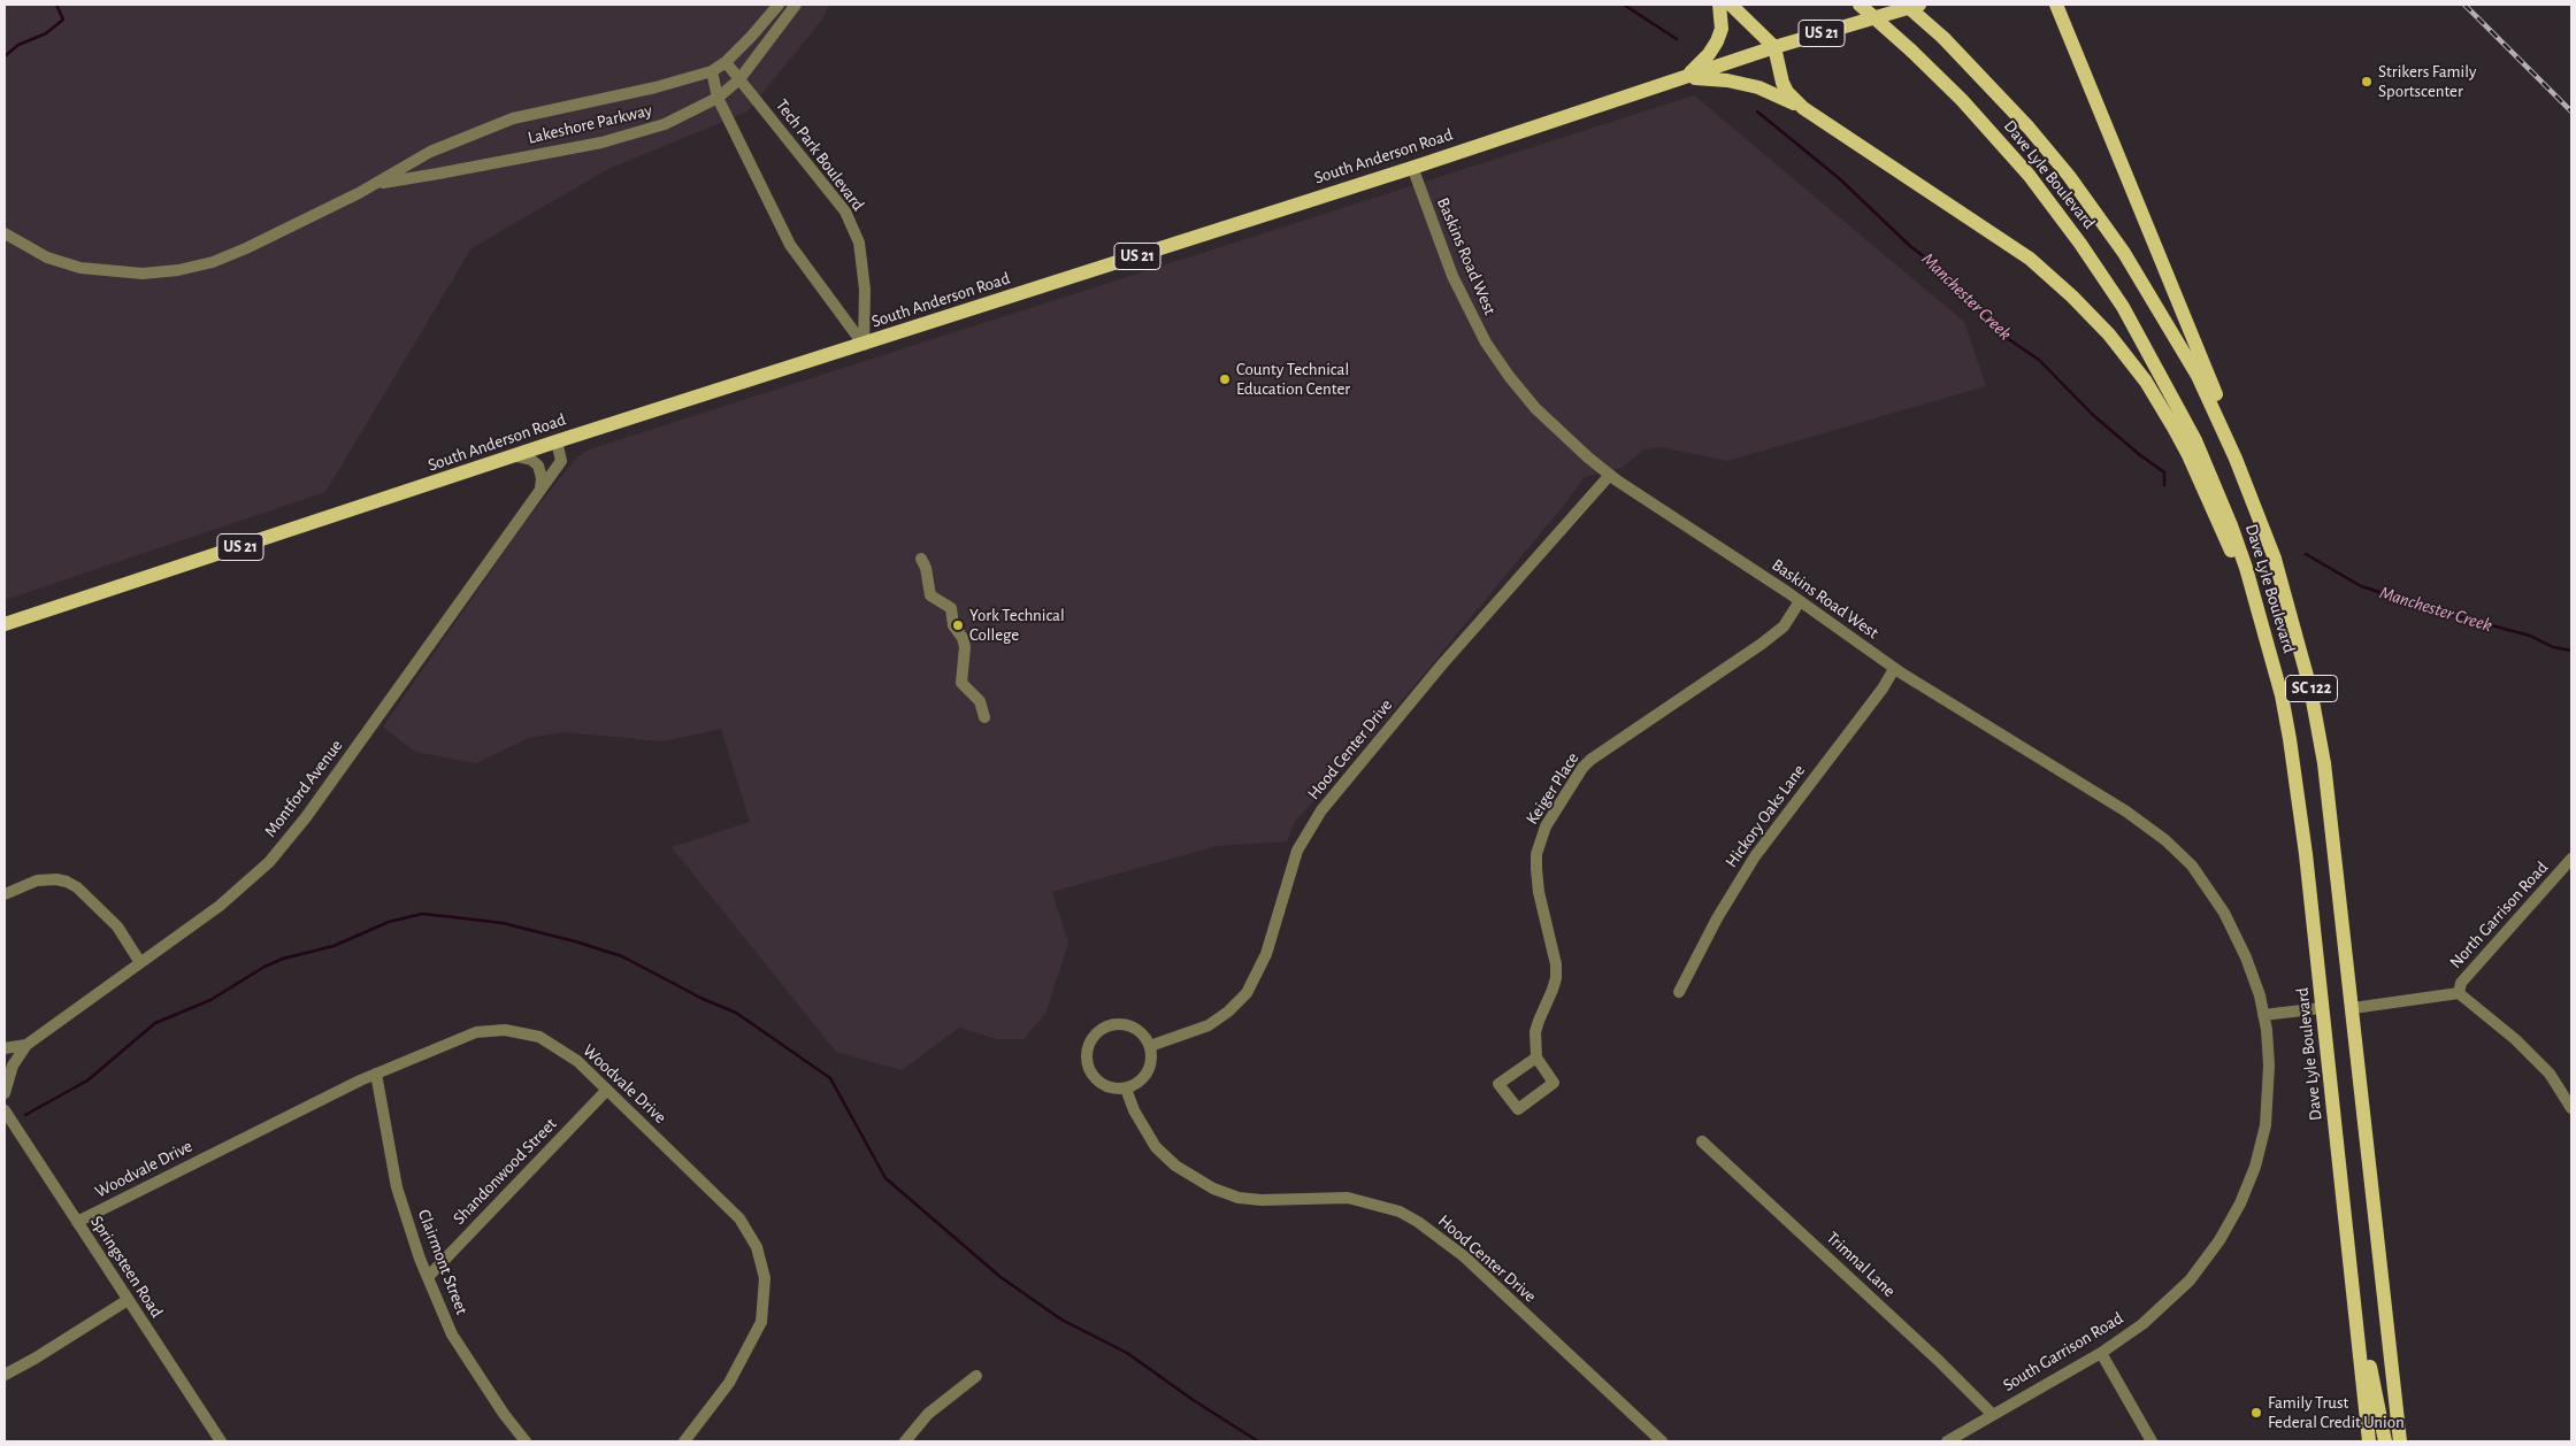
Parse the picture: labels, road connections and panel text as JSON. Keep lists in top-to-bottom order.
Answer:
{
  "streets": {
    "main road": [
      "US 21",
      "South Anderson Road",
      "Dave Lyle Boulevard",
      "SC 122"
    ],
    "street": [
      "Lakeshore Parkway",
      "Tech Park Boulevard",
      "Baskins Road West",
      "Hood Center Drive",
      "Montford Avenue",
      "Keiger Place",
      "Hickory Oaks Lane",
      "North Garrison Road",
      "Woodvale Drive",
      "Shandonwood Street",
      "Clairmont Street",
      "Trimnal Lane",
      "Springsteen Road",
      "South Garrison Road"
    ]
  },
  "crossings": [
    ["Lakeshore Parkway", "Tech Park Boulevard"],
    ["Tech Park Boulevard", "South Anderson Road"],
    ["South Anderson Road", "Baskins Road West"],
    ["South Anderson Road", "Montford Avenue"],
    ["Dave Lyle Boulevard", "North Garrison Road"],
    ["Baskins Road West", "Hood Center Drive"],
    ["Baskins Road West", "Keiger Place"],
    ["Baskins Road West", "Hickory Oaks Lane"],
    ["Baskins Road West", "South Garrison Road"],
    ["Woodvale Drive", "Shandonwood Street"],
    ["Woodvale Drive", "Clairmont Street"],
    ["Woodvale Drive", "Springsteen Road"],
    ["Shandonwood Street", "Clairmont Street"],
    ["Trimnal Lane", "South Garrison Road"]
  ],
  "water": ["Manchester Creek"],
  "places": [
    "Strikers Family Sportscenter",
    "County Technical Education Center",
    "York Technical College",
    "Family Trust Federal Credit Union"
  ]
}
